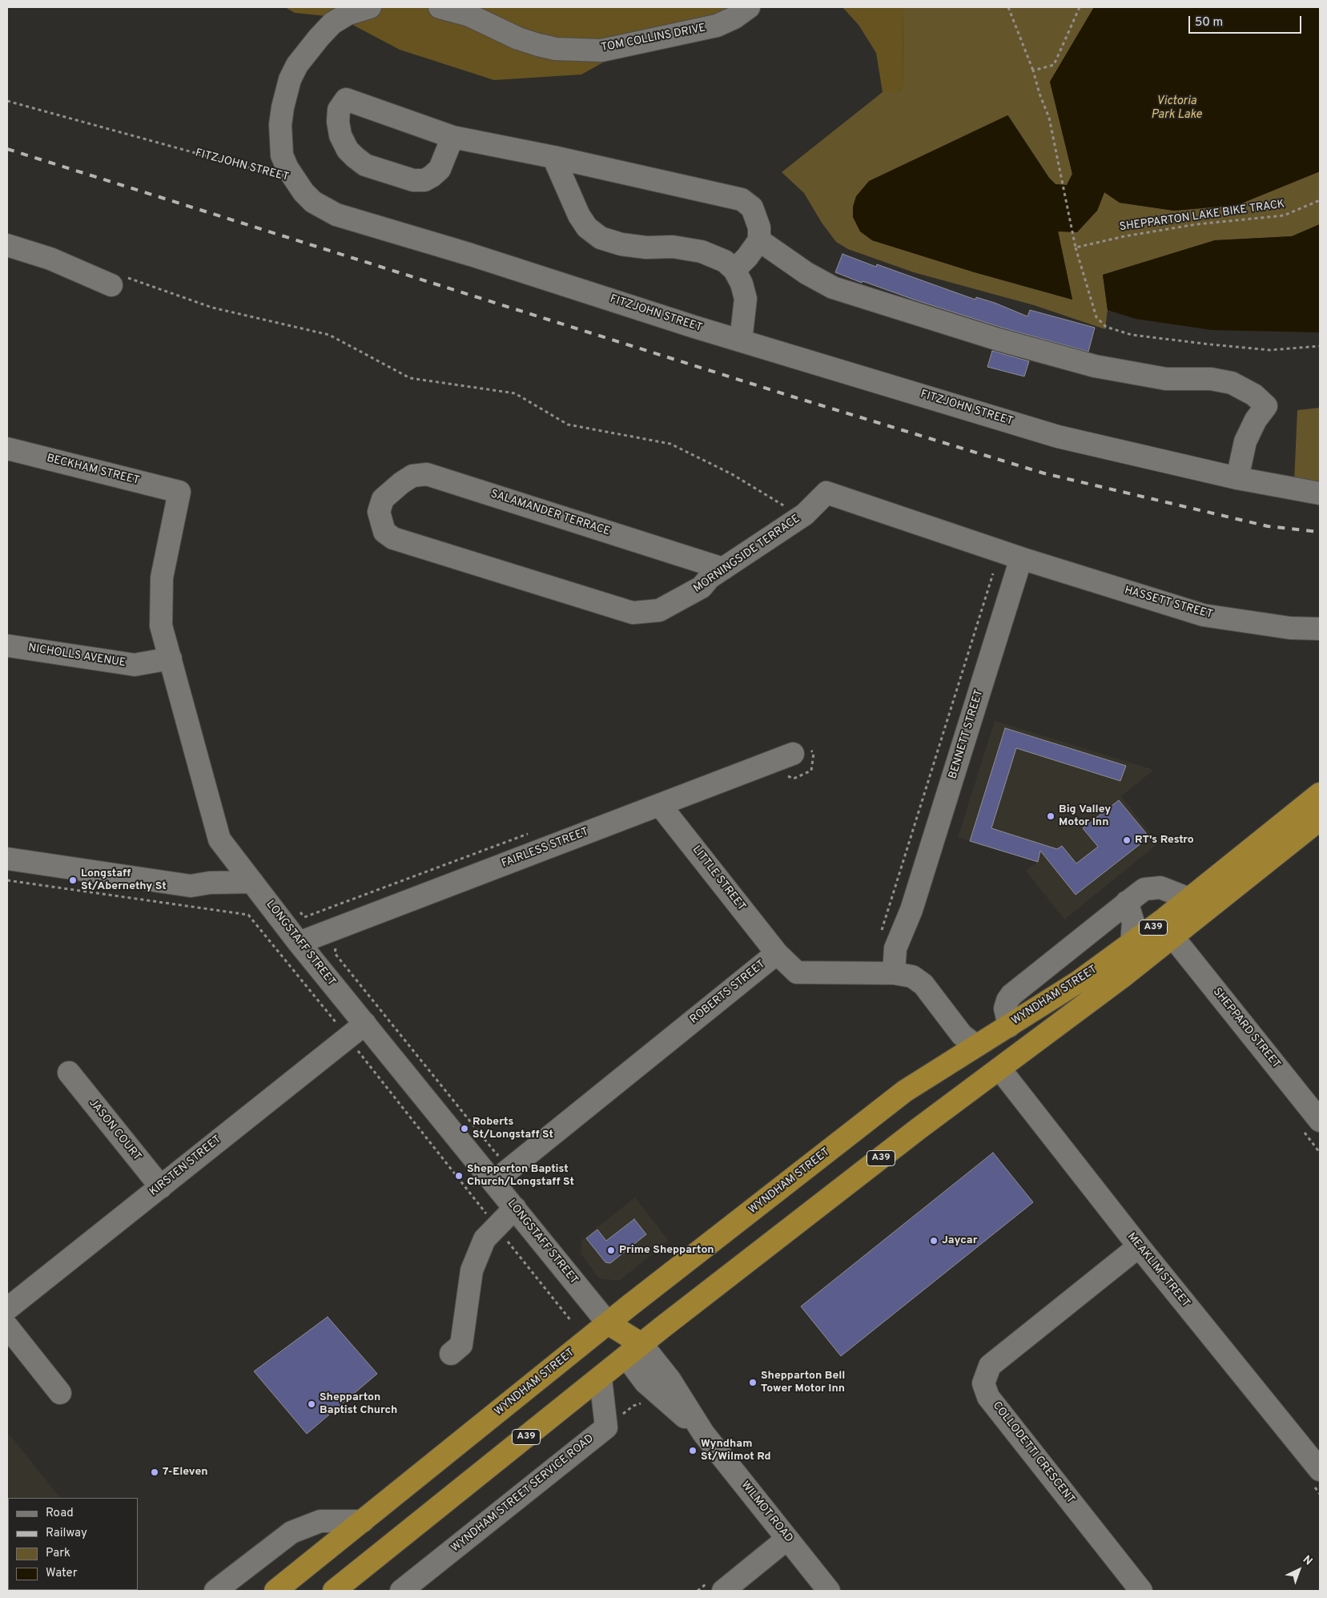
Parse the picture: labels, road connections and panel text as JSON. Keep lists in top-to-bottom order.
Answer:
{
  "streets": {
    "highway": ["A39", "WYNDHAM STREET"],
    "street": [
      "TOM COLLINS DRIVE",
      "FITZJOHN STREET",
      "BECKHAM STREET",
      "SALAMANDER TERRACE",
      "MORNINGSIDE TERRACE",
      "HASSETT STREET",
      "NICHOLLS AVENUE",
      "BENNETT STREET",
      "FAIRLESS STREET",
      "LITTLE STREET",
      "LONGSTAFF STREET",
      "ROBERTS STREET",
      "SHEPPARD STREET",
      "JASON COURT",
      "KIRSTEN STREET",
      "MEAKLIM STREET",
      "COLLODETTI CRESCENT",
      "WYNDHAM STREET SERVICE ROAD",
      "WILMOT ROAD"
    ],
    "path": ["SHEPPARTON LAKE BIKE TRACK"]
  },
  "crossings": [
    ["BECKHAM STREET", "LONGSTAFF STREET"],
    ["SALAMANDER TERRACE", "MORNINGSIDE TERRACE"],
    ["MORNINGSIDE TERRACE", "HASSETT STREET"],
    ["MORNINGSIDE TERRACE", "BENNETT STREET"],
    ["HASSETT STREET", "BENNETT STREET"],
    ["NICHOLLS AVENUE", "LONGSTAFF STREET"],
    ["FAIRLESS STREET", "LITTLE STREET"],
    ["FAIRLESS STREET", "LONGSTAFF STREET"],
    ["LITTLE STREET", "ROBERTS STREET"],
    ["LONGSTAFF STREET", "ROBERTS STREET"],
    ["LONGSTAFF STREET", "WYNDHAM STREET"],
    ["LONGSTAFF STREET", "KIRSTEN STREET"],
    ["WYNDHAM STREET", "SHEPPARD STREET"],
    ["WYNDHAM STREET", "MEAKLIM STREET"],
    ["WYNDHAM STREET", "WILMOT ROAD"],
    ["JASON COURT", "KIRSTEN STREET"],
    ["MEAKLIM STREET", "COLLODETTI CRESCENT"]
  ],
  "water": ["Victoria Park Lake"],
  "places": [
    "Big Valley Motor Inn",
    "RT's Restro",
    "Longstaff St/Abernethy St",
    "Roberts St/Longstaff St",
    "Shepperton Baptist Church/Longstaff St",
    "Jaycar",
    "Prime Shepparton",
    "Shepparton Bell Tower Motor Inn",
    "Shepparton Baptist Church",
    "Wyndham St/Wilmot Rd",
    "7-Eleven"
  ],
  "legend": [
    "Road",
    "Railway",
    "Park",
    "Water"
  ],
  "scale_bar": "50 m",
  "north": "top right"
}
